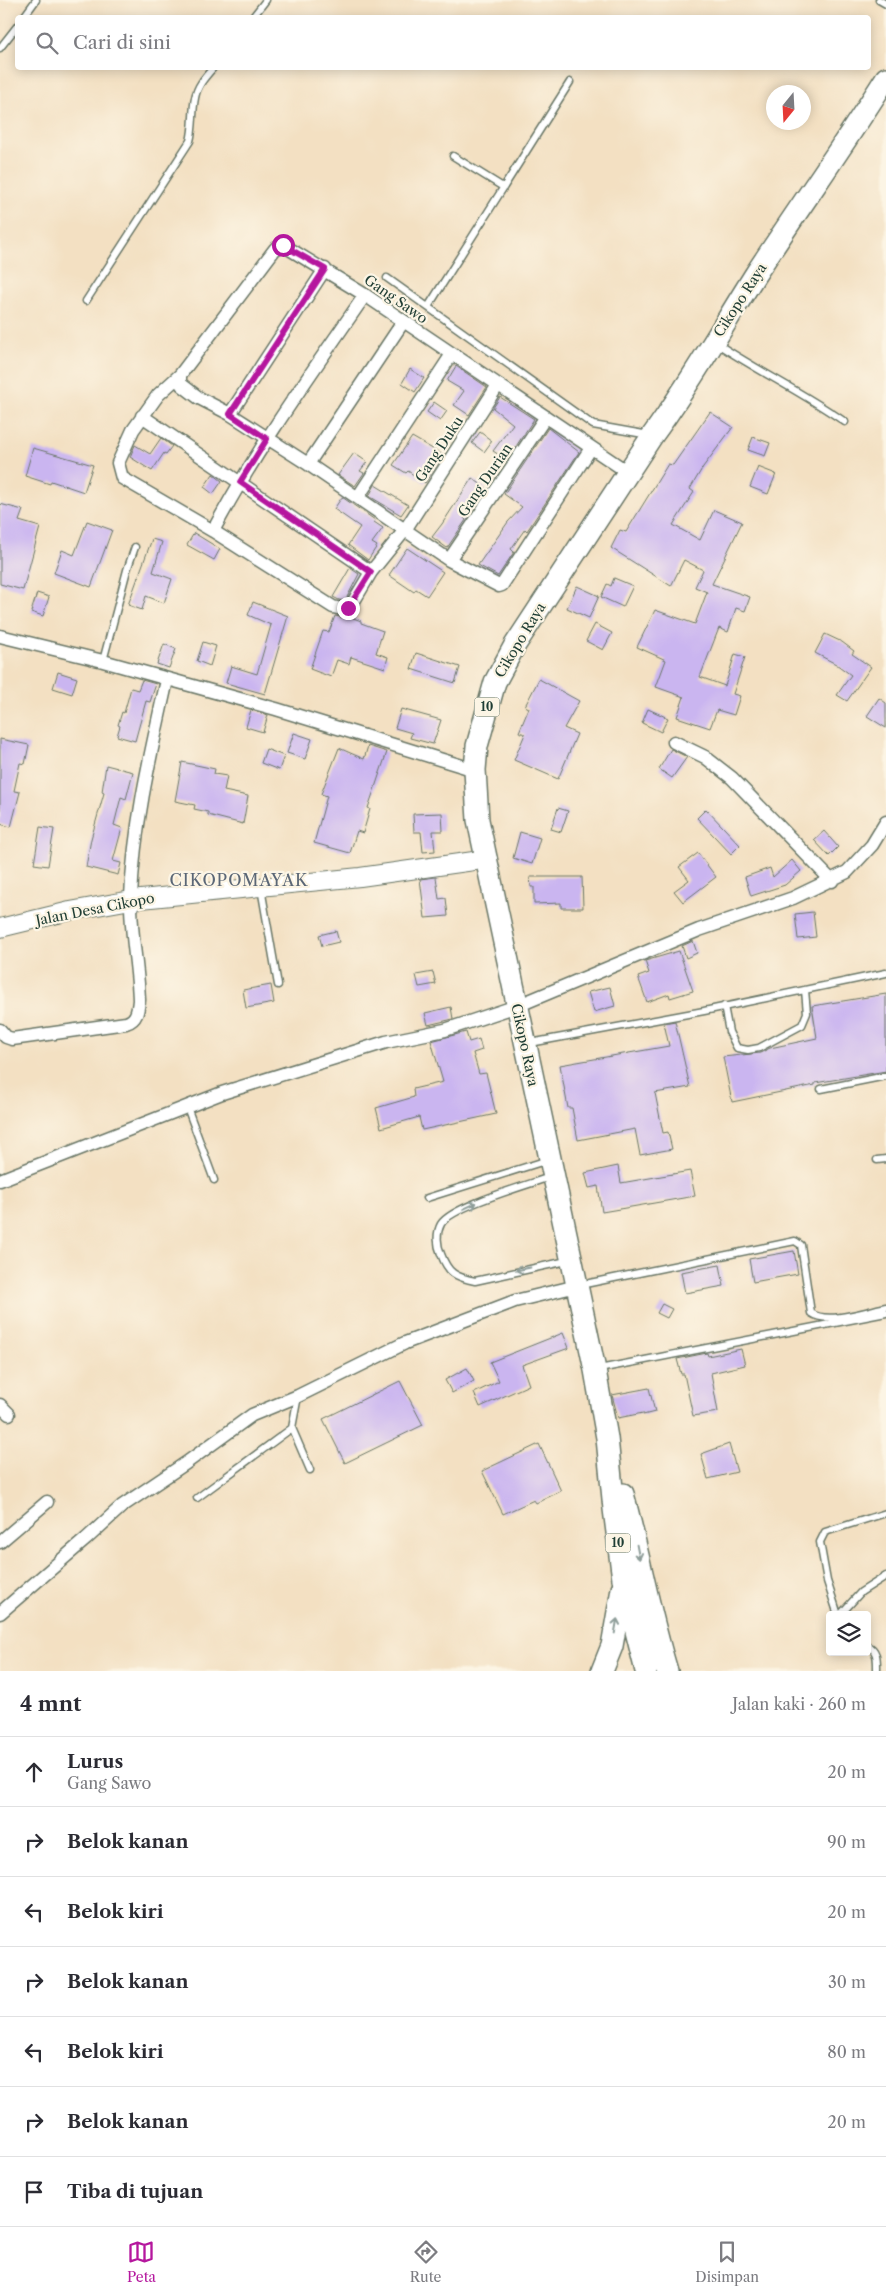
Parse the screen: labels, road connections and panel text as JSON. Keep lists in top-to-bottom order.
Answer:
{
  "streets": {
    "highway": ["Cikopo Raya", "10"],
    "main road": ["Jalan Desa Cikopo"],
    "street": ["Gang Sawo", "Gang Duku", "Gang Durian"]
  },
  "crossings": [
    ["Gang Sawo", "Cikopo Raya"],
    ["Gang Sawo", "Gang Duku"],
    ["Gang Sawo", "Gang Durian"],
    ["Cikopo Raya", "Jalan Desa Cikopo"]
  ],
  "districts": ["CIKOPOMAYAK"],
  "north": "bottom",
  "page": {
    "search": "Cari di sini",
    "heading": ["4 mnt", "Jalan kaki · 260 m"],
    "list": [
      ["Lurus", "Gang Sawo", "20 m"],
      ["Belok kanan", "90 m"],
      ["Belok kiri", "20 m"],
      ["Belok kanan", "30 m"],
      ["Belok kiri", "80 m"],
      ["Belok kanan", "20 m"],
      "Tiba di tujuan"
    ],
    "nav": ["Peta", "Rute", "Disimpan"]
  }
}
